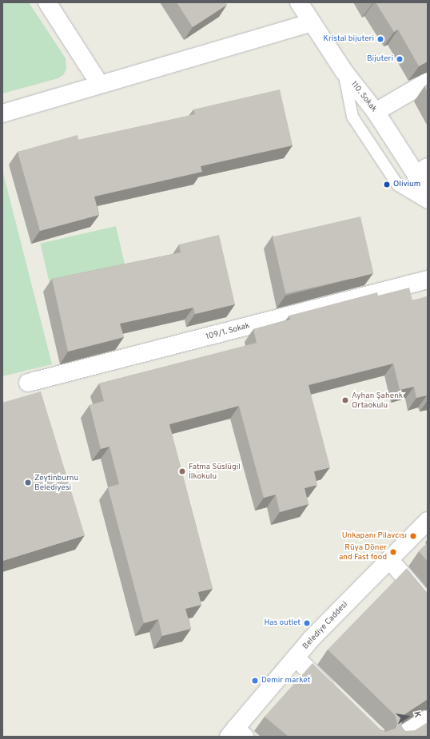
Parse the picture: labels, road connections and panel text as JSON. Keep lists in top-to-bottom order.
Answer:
{
  "streets": {
    "street": ["110. Sokak", "109/1. Sokak", "Belediye Caddesi"]
  },
  "places": [
    "Kristal bijuteri",
    "Bijuteri",
    "Olivium",
    "Ayhan Şahenk Ortaokulu",
    "Fatma Süslügil İlkokulu",
    "Zeytinburnu Belediyesi",
    "Unkapanı Pilavcısı",
    "Rüya Döner and Fast food",
    "Has outlet",
    "Demir market"
  ],
  "north": "right"
}
